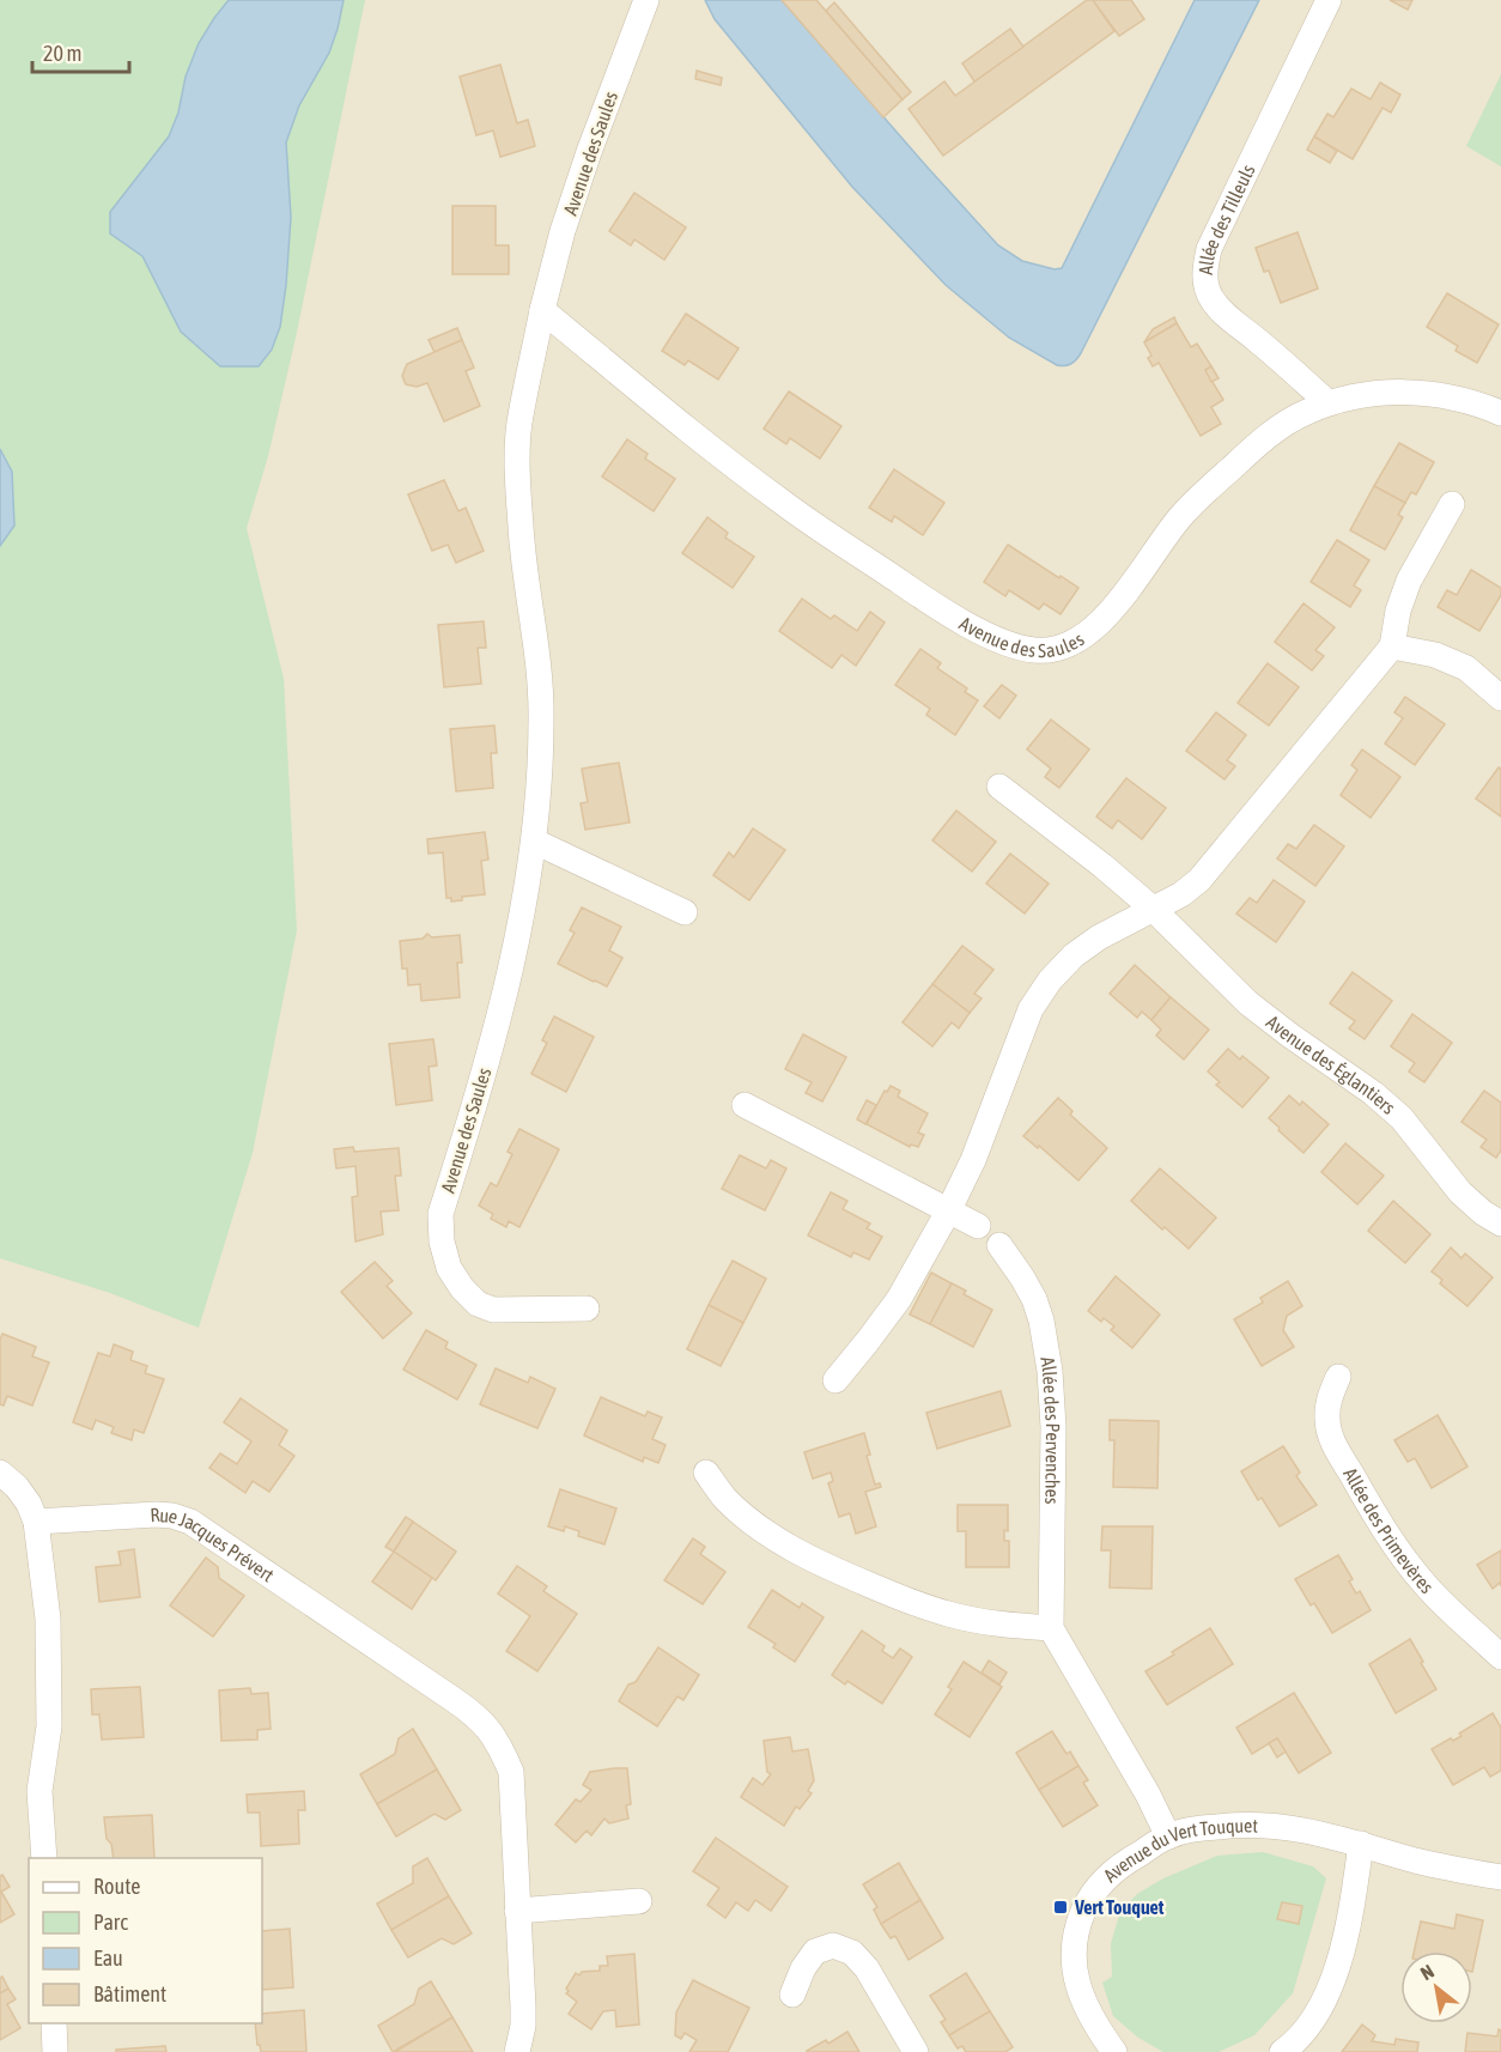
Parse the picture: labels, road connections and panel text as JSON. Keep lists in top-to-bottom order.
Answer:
{
  "streets": {
    "street": [
      "Avenue des Saules",
      "Allée des Tilleuls",
      "Avenue des Églantiers",
      "Allée des Pervenches",
      "Allée des Primevères",
      "Rue Jacques Prévert",
      "Avenue du Vert Touquet"
    ]
  },
  "crossings": [
    ["Avenue des Saules", "Allée des Tilleuls"]
  ],
  "places": {
    "transit": ["Vert Touquet"]
  },
  "legend": [
    "Route",
    "Parc",
    "Eau",
    "Bâtiment"
  ],
  "scale_bar": "20 m",
  "north": "top left"
}
